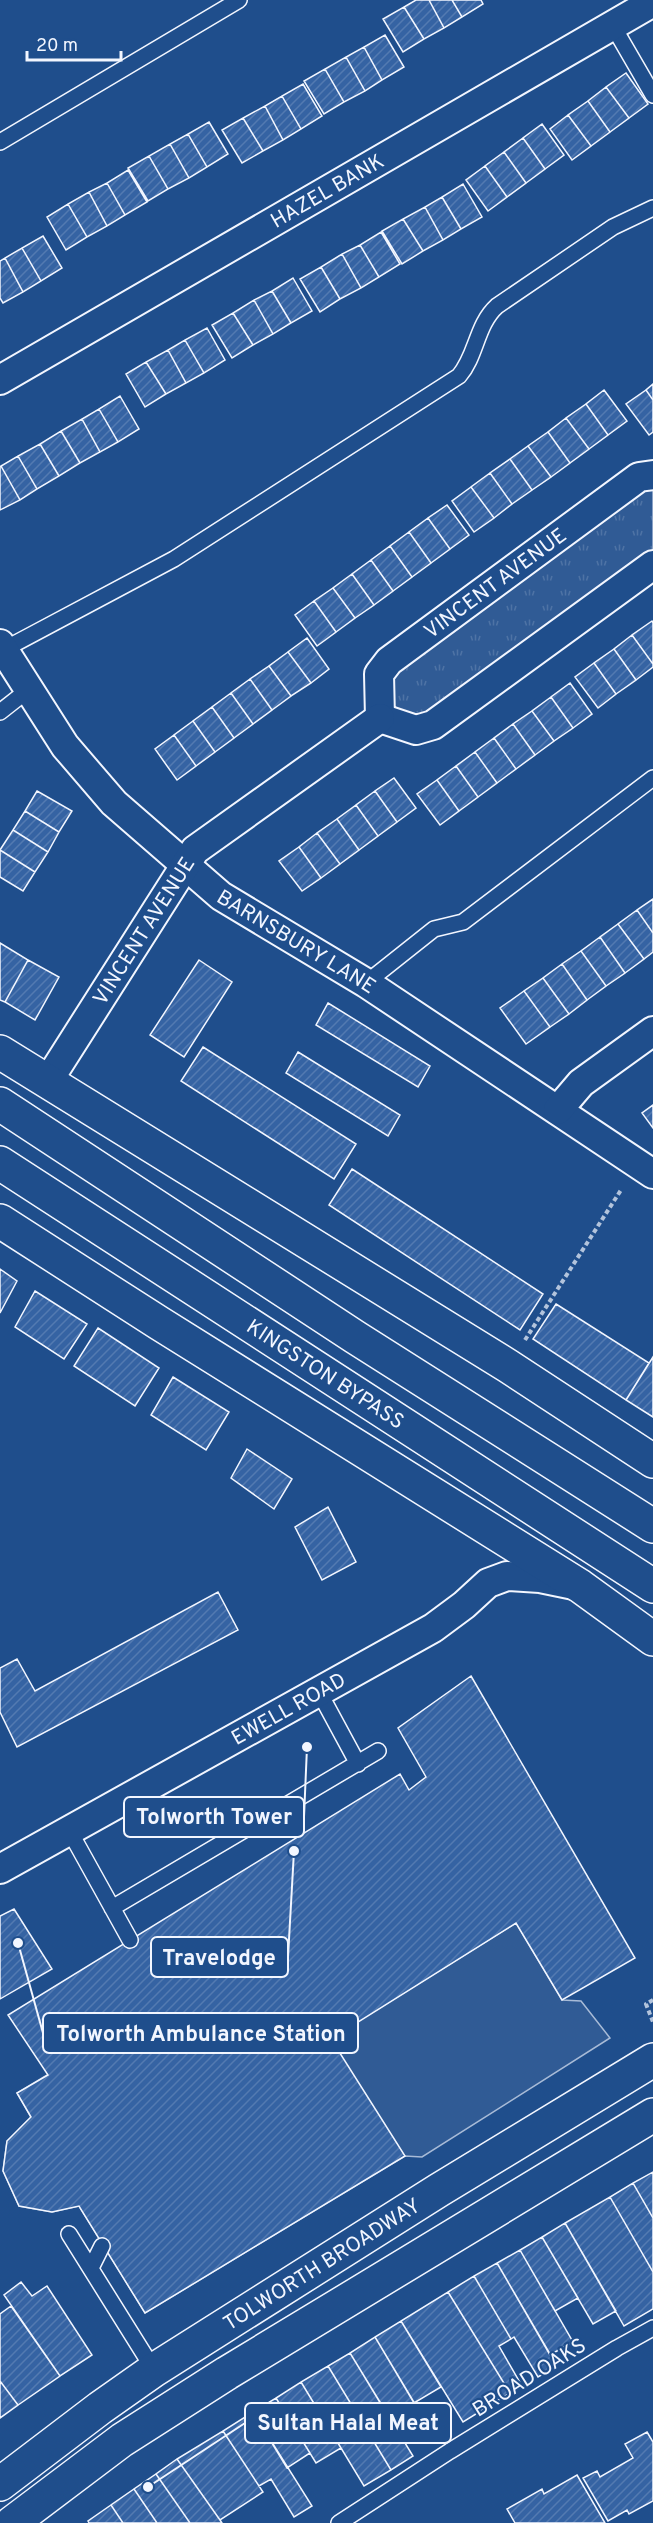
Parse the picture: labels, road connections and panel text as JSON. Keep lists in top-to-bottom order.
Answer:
{
  "streets": {
    "main road": ["KINGSTON BYPASS", "TOLWORTH BROADWAY"],
    "street": [
      "HAZEL BANK",
      "VINCENT AVENUE",
      "BARNSBURY LANE",
      "EWELL ROAD"
    ],
    "lane": ["BROAD OAKS"]
  },
  "crossings": [
    ["VINCENT AVENUE", "BARNSBURY LANE"]
  ],
  "places": [
    "Tolworth Tower",
    "Travelodge",
    "Tolworth Ambulance Station",
    "Sultan Halal Meat"
  ],
  "scale_bar": "20 m"
}
